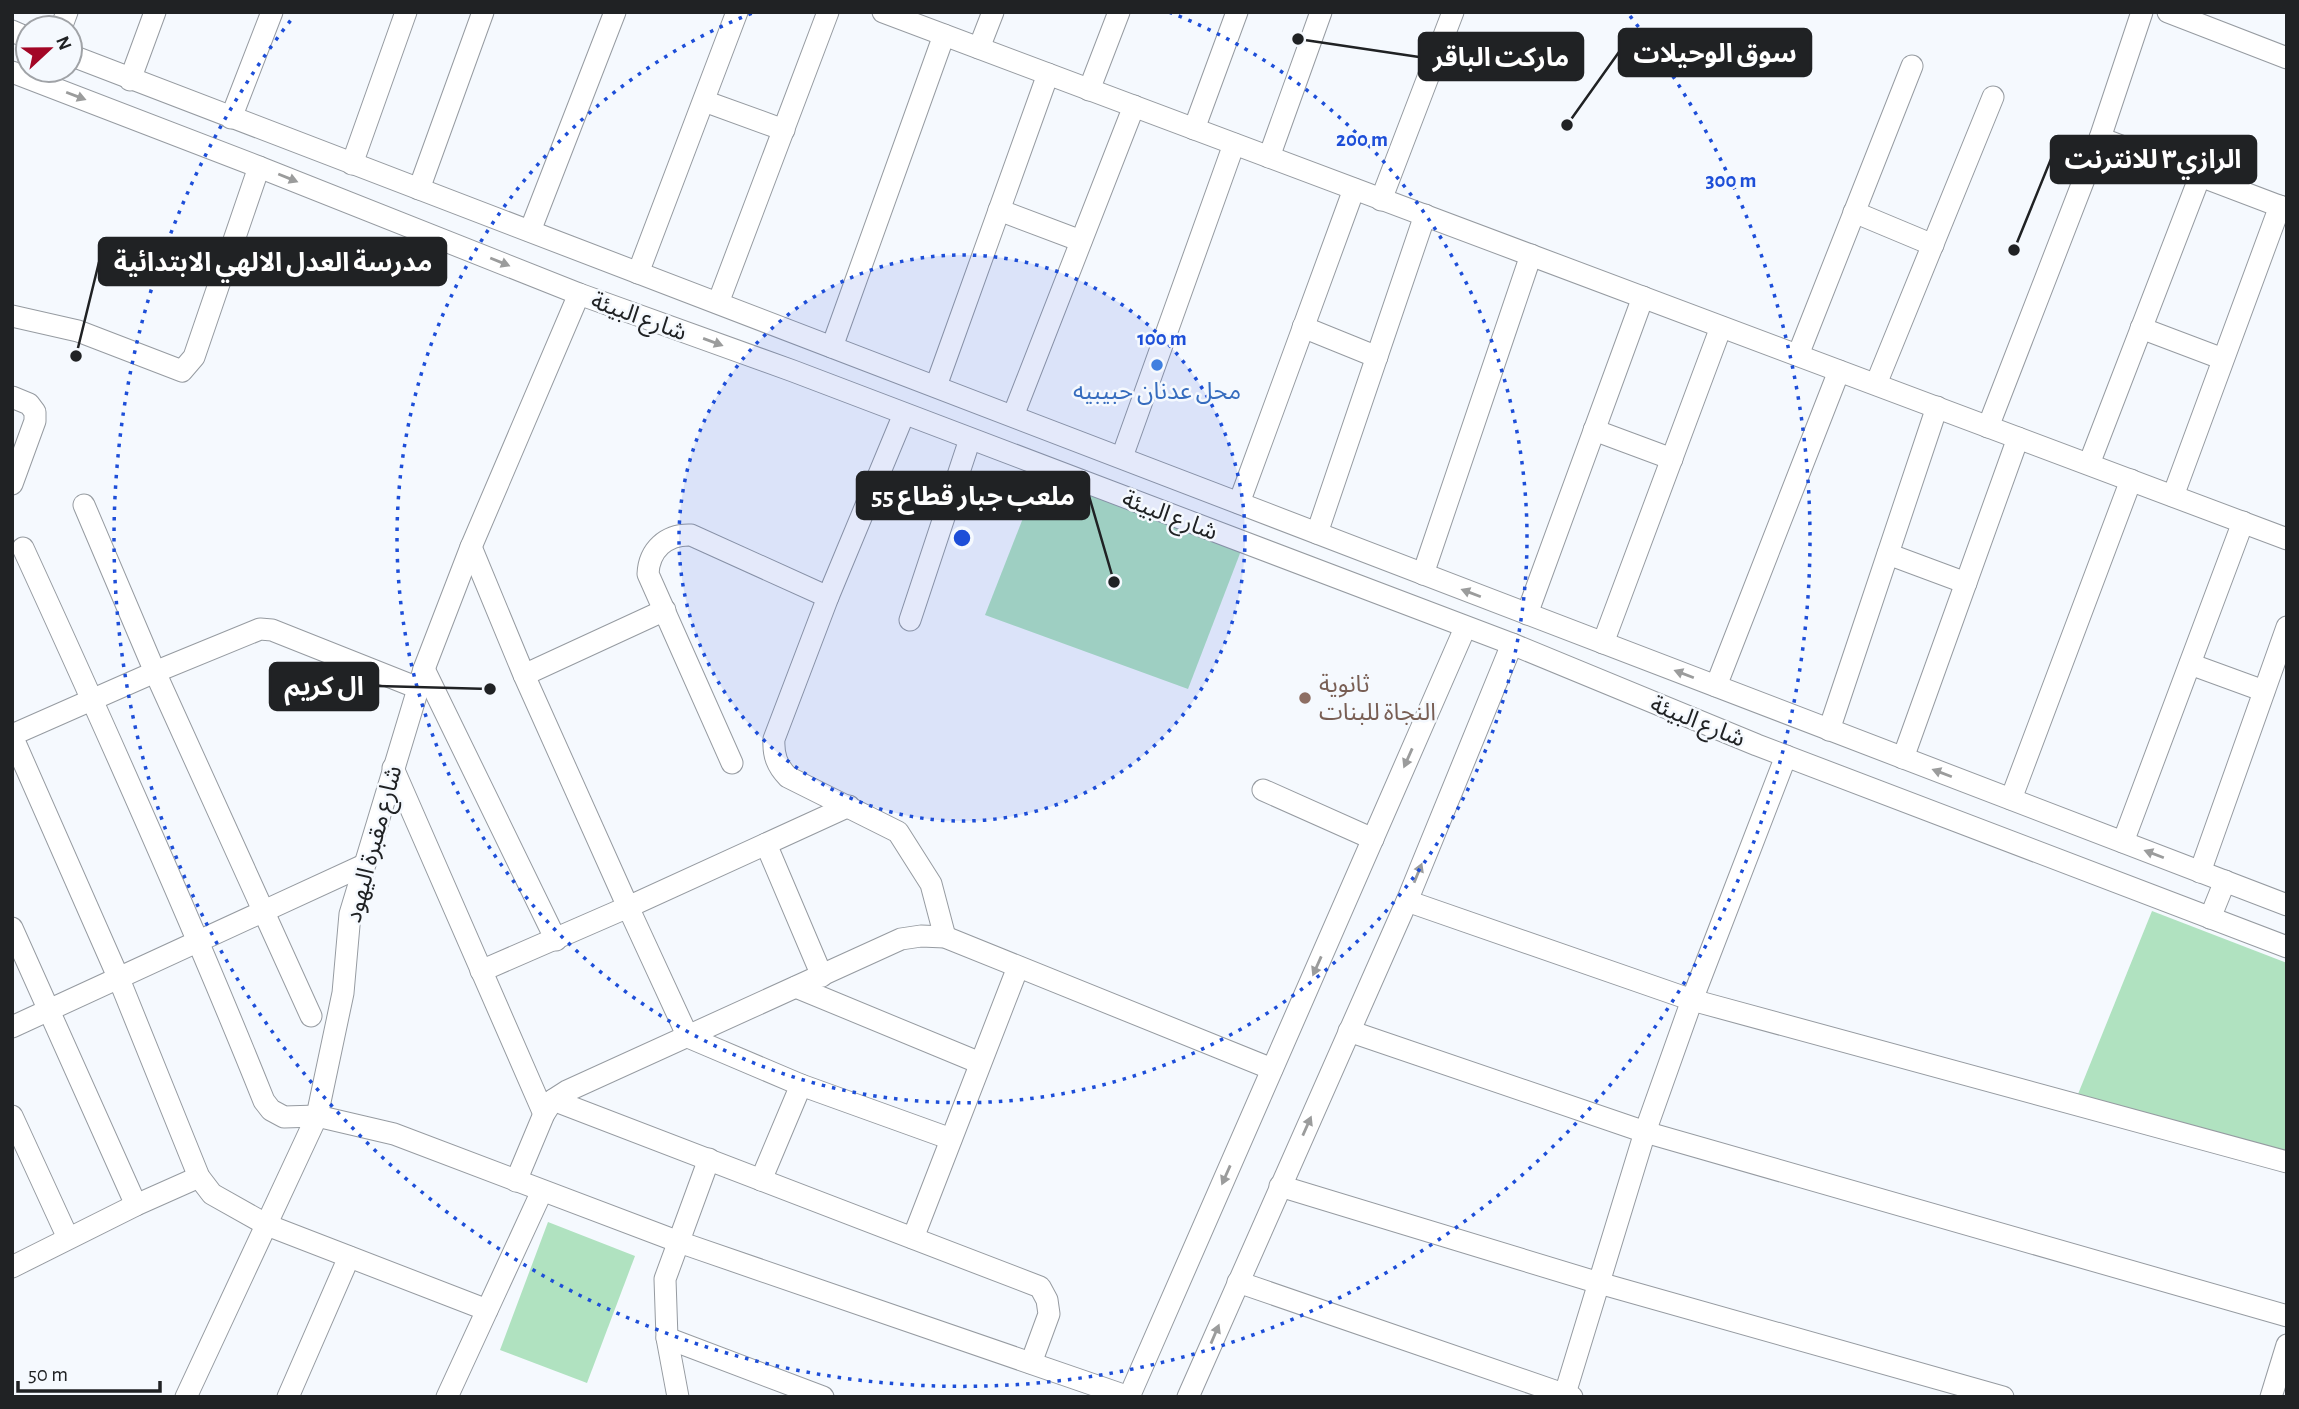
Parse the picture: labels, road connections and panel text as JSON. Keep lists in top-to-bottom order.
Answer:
{
  "streets": {
    "street": ["شارع البيئة", "شارع مقبرة اليهود"]
  },
  "crossings": [
    ["شارع البيئة", "شارع مقبرة اليهود"]
  ],
  "places": [
    "ماركت الباقر",
    "سوق الوحيلات",
    "الرازي٣ للانترنت",
    "مدرسة العدل الالهي الابتدائية",
    "محل عدنان حبيبيه",
    "ملعب جبار قطاع 55",
    "ال كريم",
    "ثانوية النجاة للبنات"
  ],
  "scale_bar": "50 m",
  "north": "right",
  "rings": ["200 m", "300 m", "100 m"]
}
